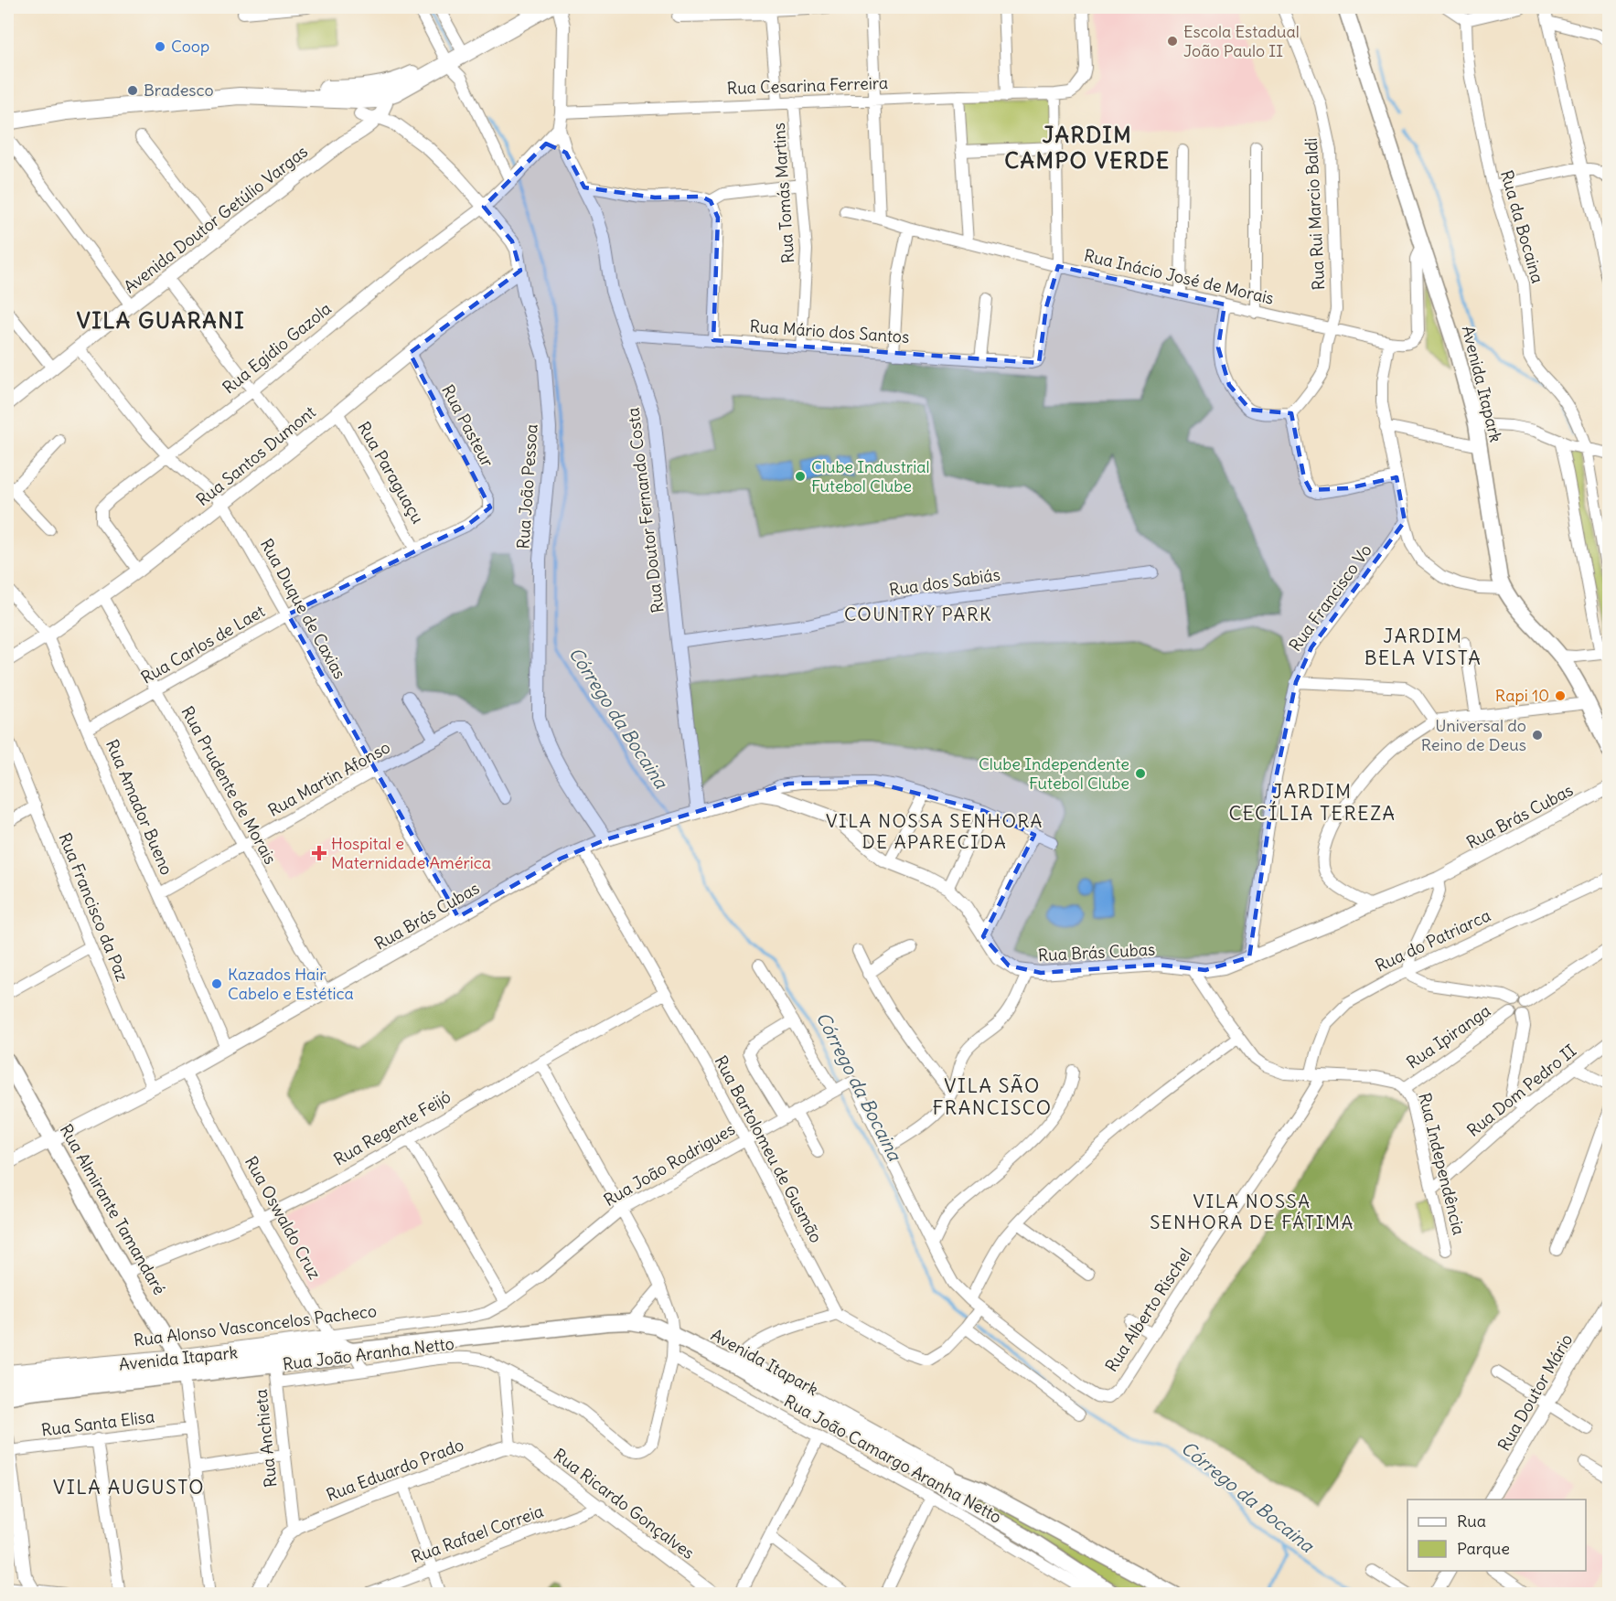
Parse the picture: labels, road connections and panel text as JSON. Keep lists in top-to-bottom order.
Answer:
{
  "streets": {
    "main road": ["Avenida Itapark", "Rua Almirante Tamandaré"],
    "street": [
      "Rua Cesarina Ferreira",
      "Rua Tomás Martins",
      "Rua Rui Marcio Baldi",
      "Avenida Doutor Getúlio Vargas",
      "Rua da Bocaina",
      "Rua Inácio José de Morais",
      "Rua Mário dos Santos",
      "Rua Egídio Gazola",
      "Rua Pasteur",
      "Rua Santos Dumont",
      "Rua Paraguaçu",
      "Rua João Pessoa",
      "Rua Doutor Fernando Costa",
      "Rua dos Sabiás",
      "Rua Francisco Vo",
      "Rua Duque de Caxias",
      "Rua Carlos de Laet",
      "Rua Martin Afonso",
      "Rua Prudente de Morais",
      "Rua Amador Bueno",
      "Rua Brás Cubas",
      "Rua Francisco da Paz",
      "Rua do Patriarca",
      "Rua Ipiranga",
      "Rua Dom Pedro II",
      "Rua Regente Feijó",
      "Rua Bartolomeu de Gusmão",
      "Rua Independência",
      "Rua João Rodrigues",
      "Rua Oswaldo Cruz",
      "Rua Alberto Rischel",
      "Rua Alonso Vasconcelos Pacheco",
      "Rua João Aranha Netto",
      "Rua Doutor Mário",
      "Rua Santa Elisa",
      "Rua Anchieta",
      "Rua João Camargo Aranha Netto",
      "Rua Eduardo Prado",
      "Rua Ricardo Gonçalves",
      "Rua Rafael Correia"
    ]
  },
  "crossings": [
    ["Rua Cesarina Ferreira", "Rua Tomás Martins"],
    ["Rua Cesarina Ferreira", "Rua Doutor Fernando Costa"],
    ["Rua Tomás Martins", "Rua Mário dos Santos"],
    ["Rua Rui Marcio Baldi", "Rua Inácio José de Morais"],
    ["Avenida Doutor Getúlio Vargas", "Rua João Pessoa"],
    ["Avenida Doutor Getúlio Vargas", "Rua Duque de Caxias"],
    ["Rua Inácio José de Morais", "Rua Mário dos Santos"],
    ["Rua Inácio José de Morais", "Avenida Itapark"],
    ["Rua Mário dos Santos", "Rua Doutor Fernando Costa"],
    ["Rua Egídio Gazola", "Rua Santos Dumont"],
    ["Rua Egídio Gazola", "Rua João Pessoa"],
    ["Rua Egídio Gazola", "Rua Duque de Caxias"],
    ["Avenida Itapark", "Rua Almirante Tamandaré"],
    ["Avenida Itapark", "Rua Oswaldo Cruz"],
    ["Avenida Itapark", "Rua Alonso Vasconcelos Pacheco"],
    ["Avenida Itapark", "Rua João Aranha Netto"],
    ["Avenida Itapark", "Rua Anchieta"],
    ["Rua Pasteur", "Rua Santos Dumont"],
    ["Rua Pasteur", "Rua Carlos de Laet"],
    ["Rua Santos Dumont", "Rua Paraguaçu"],
    ["Rua Santos Dumont", "Rua João Pessoa"],
    ["Rua Santos Dumont", "Rua Duque de Caxias"],
    ["Rua Santos Dumont", "Rua Prudente de Morais"],
    ["Rua Santos Dumont", "Rua Amador Bueno"],
    ["Rua Paraguaçu", "Rua Carlos de Laet"],
    ["Rua João Pessoa", "Rua Brás Cubas"],
    ["Rua Doutor Fernando Costa", "Rua dos Sabiás"],
    ["Rua Doutor Fernando Costa", "Rua Brás Cubas"],
    ["Rua Francisco Vo", "Rua Brás Cubas"],
    ["Rua Duque de Caxias", "Rua Carlos de Laet"],
    ["Rua Duque de Caxias", "Rua Martin Afonso"],
    ["Rua Duque de Caxias", "Rua Brás Cubas"],
    ["Rua Carlos de Laet", "Rua Prudente de Morais"],
    ["Rua Carlos de Laet", "Rua Amador Bueno"],
    ["Rua Martin Afonso", "Rua Prudente de Morais"],
    ["Rua Martin Afonso", "Rua Amador Bueno"],
    ["Rua Prudente de Morais", "Rua Brás Cubas"],
    ["Rua Amador Bueno", "Rua Brás Cubas"],
    ["Rua Brás Cubas", "Rua Francisco da Paz"],
    ["Rua Brás Cubas", "Rua Bartolomeu de Gusmão"],
    ["Rua Brás Cubas", "Rua Independência"],
    ["Rua Brás Cubas", "Rua Almirante Tamandaré"],
    ["Rua Brás Cubas", "Rua Oswaldo Cruz"],
    ["Rua do Patriarca", "Rua Independência"],
    ["Rua Ipiranga", "Rua Independência"],
    ["Rua Dom Pedro II", "Rua Independência"],
    ["Rua Regente Feijó", "Rua Bartolomeu de Gusmão"],
    ["Rua Regente Feijó", "Rua Almirante Tamandaré"],
    ["Rua Regente Feijó", "Rua Oswaldo Cruz"],
    ["Rua Bartolomeu de Gusmão", "Rua João Rodrigues"],
    ["Rua Independência", "Rua Alberto Rischel"],
    ["Rua João Rodrigues", "Rua Alonso Vasconcelos Pacheco"],
    ["Rua Oswaldo Cruz", "Rua Alonso Vasconcelos Pacheco"],
    ["Rua Oswaldo Cruz", "Rua João Aranha Netto"],
    ["Rua Alonso Vasconcelos Pacheco", "Rua Anchieta"],
    ["Rua João Aranha Netto", "Rua Anchieta"],
    ["Rua João Aranha Netto", "Rua João Camargo Aranha Netto"],
    ["Rua Anchieta", "Rua Eduardo Prado"],
    ["Rua Eduardo Prado", "Rua Ricardo Gonçalves"],
    ["Rua Ricardo Gonçalves", "Rua Rafael Correia"]
  ],
  "districts": [
    "JARDIM CAMPO VERDE",
    "VILA GUARANI",
    "COUNTRY PARK",
    "JARDIM BELA VISTA",
    "JARDIM CECÍLIA TEREZA",
    "VILA NOSSA SENHORA DE APARECIDA",
    "VILA SÃO FRANCISCO",
    "VILA NOSSA SENHORA DE FÁTIMA",
    "VILA AUGUSTO"
  ],
  "water": ["Córrego da Bocaina"],
  "places": {
    "other": [
      "Escola Estadual João Paulo II",
      "Coop",
      "Bradesco",
      "Clube Industrial Futebol Clube",
      "Rapi 10",
      "Universal do Reino de Deus",
      "Clube Independente Futebol Clube",
      "Kazados Hair Cabelo e Estética"
    ],
    "health": ["Hospital e Maternidade América"]
  },
  "legend": ["Rua", "Parque"]
}
